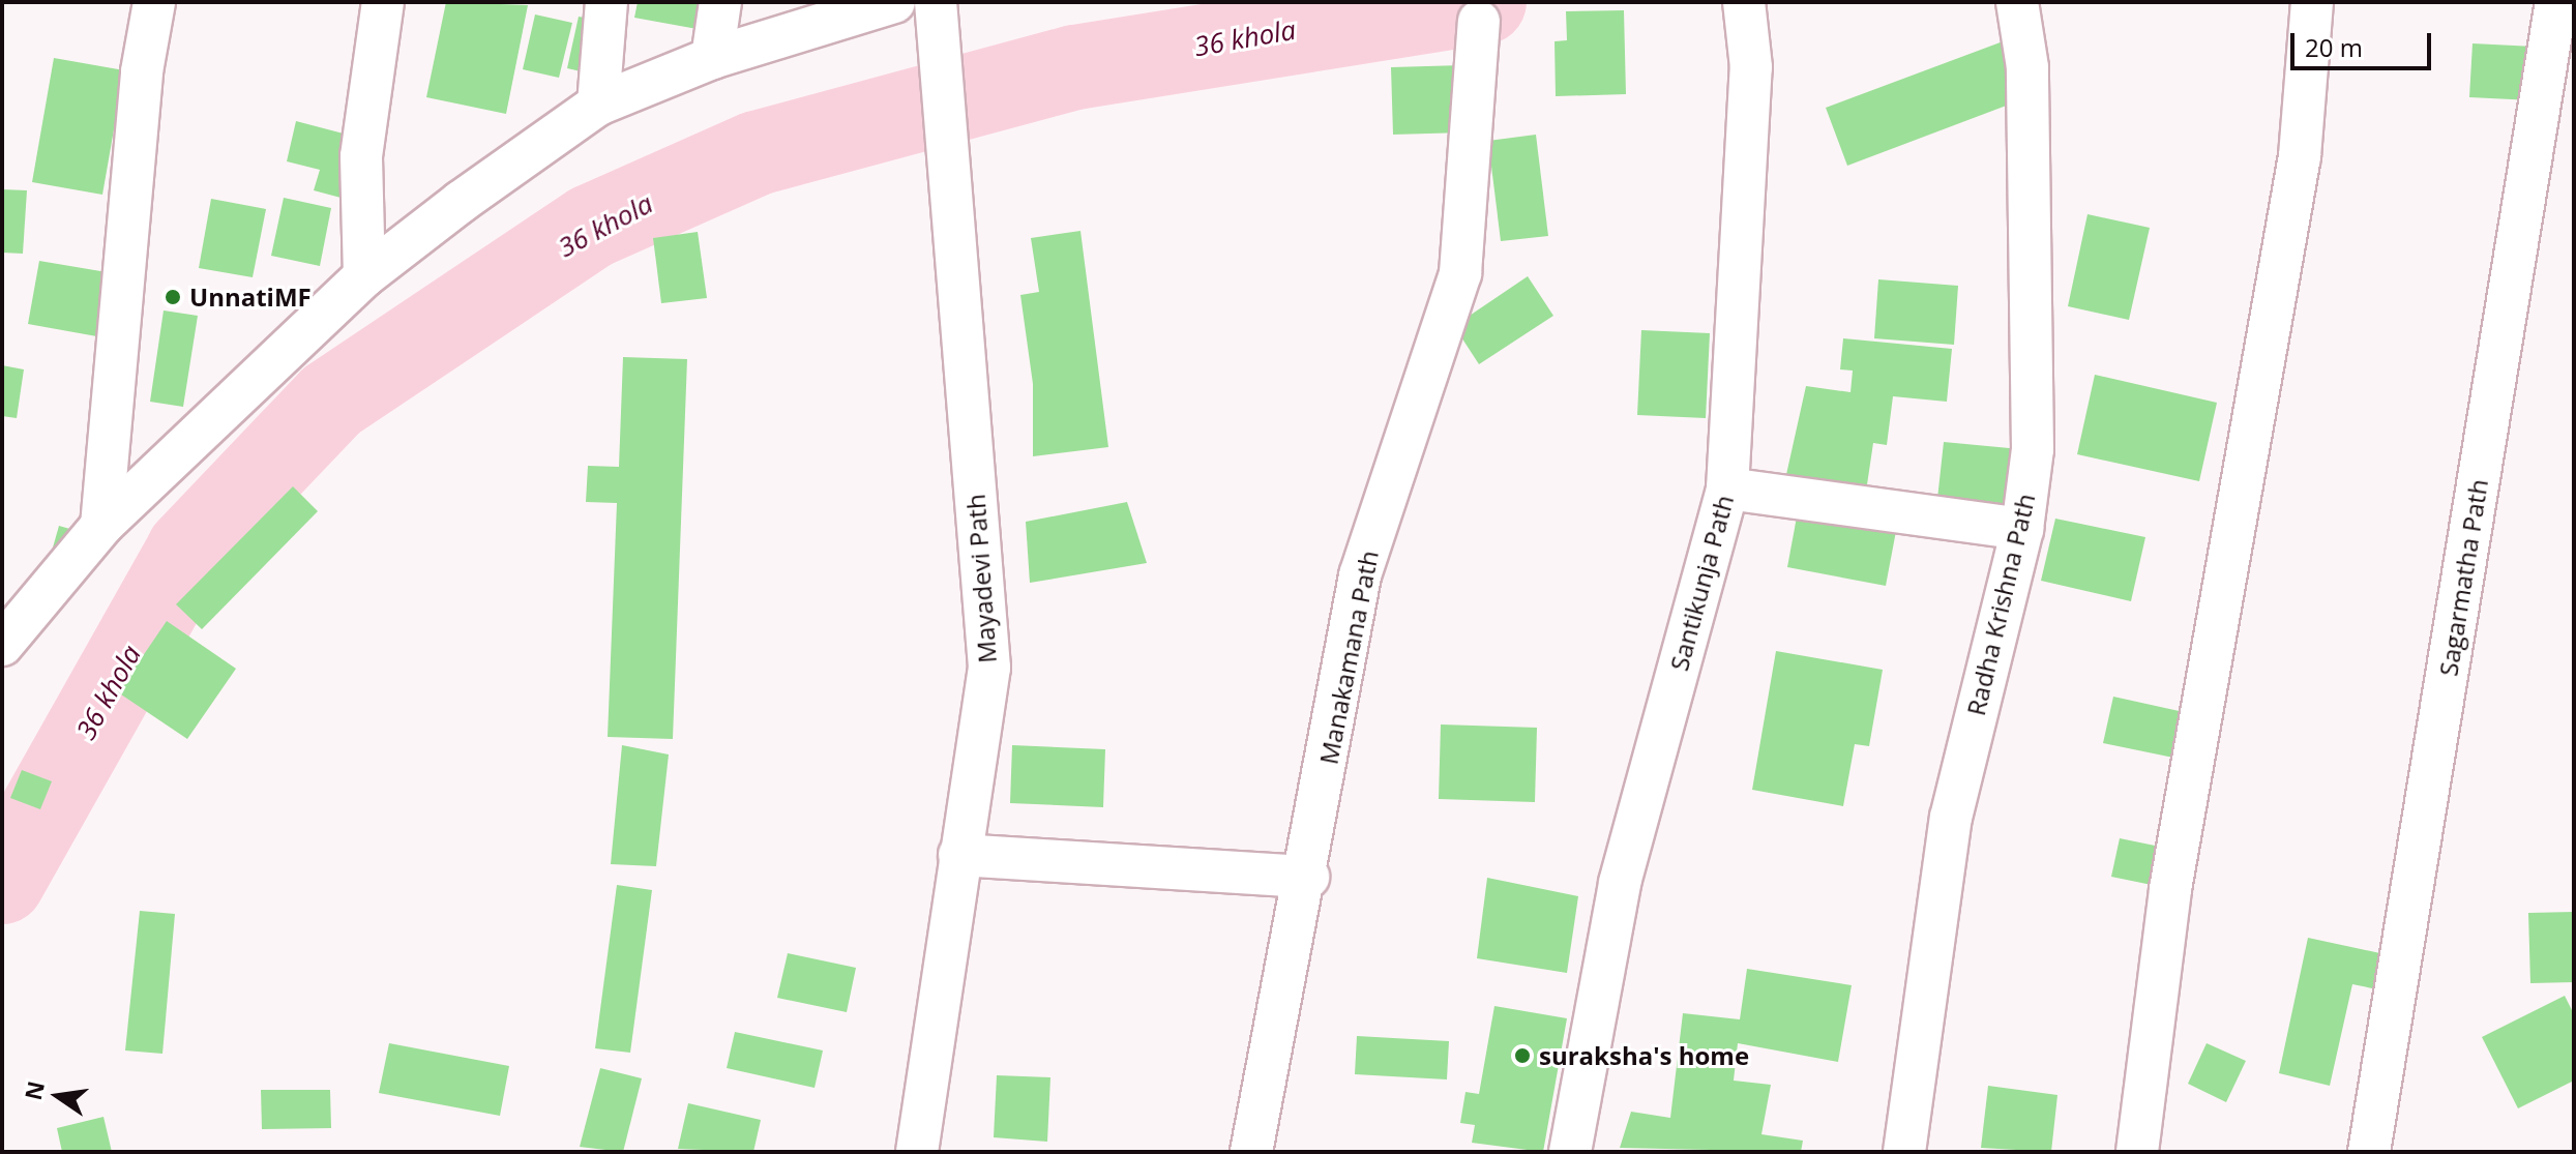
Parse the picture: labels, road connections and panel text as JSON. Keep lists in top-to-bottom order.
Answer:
{
  "streets": {
    "street": [
      "Sagarmatha Path",
      "Mayadevi Path",
      "Santikunja Path",
      "Radha Krishna Path",
      "Manakamana Path"
    ]
  },
  "water": ["36 khola"],
  "places": ["UnnatiMF", "suraksha's home"],
  "scale_bar": "20 m",
  "north": "left"
}
